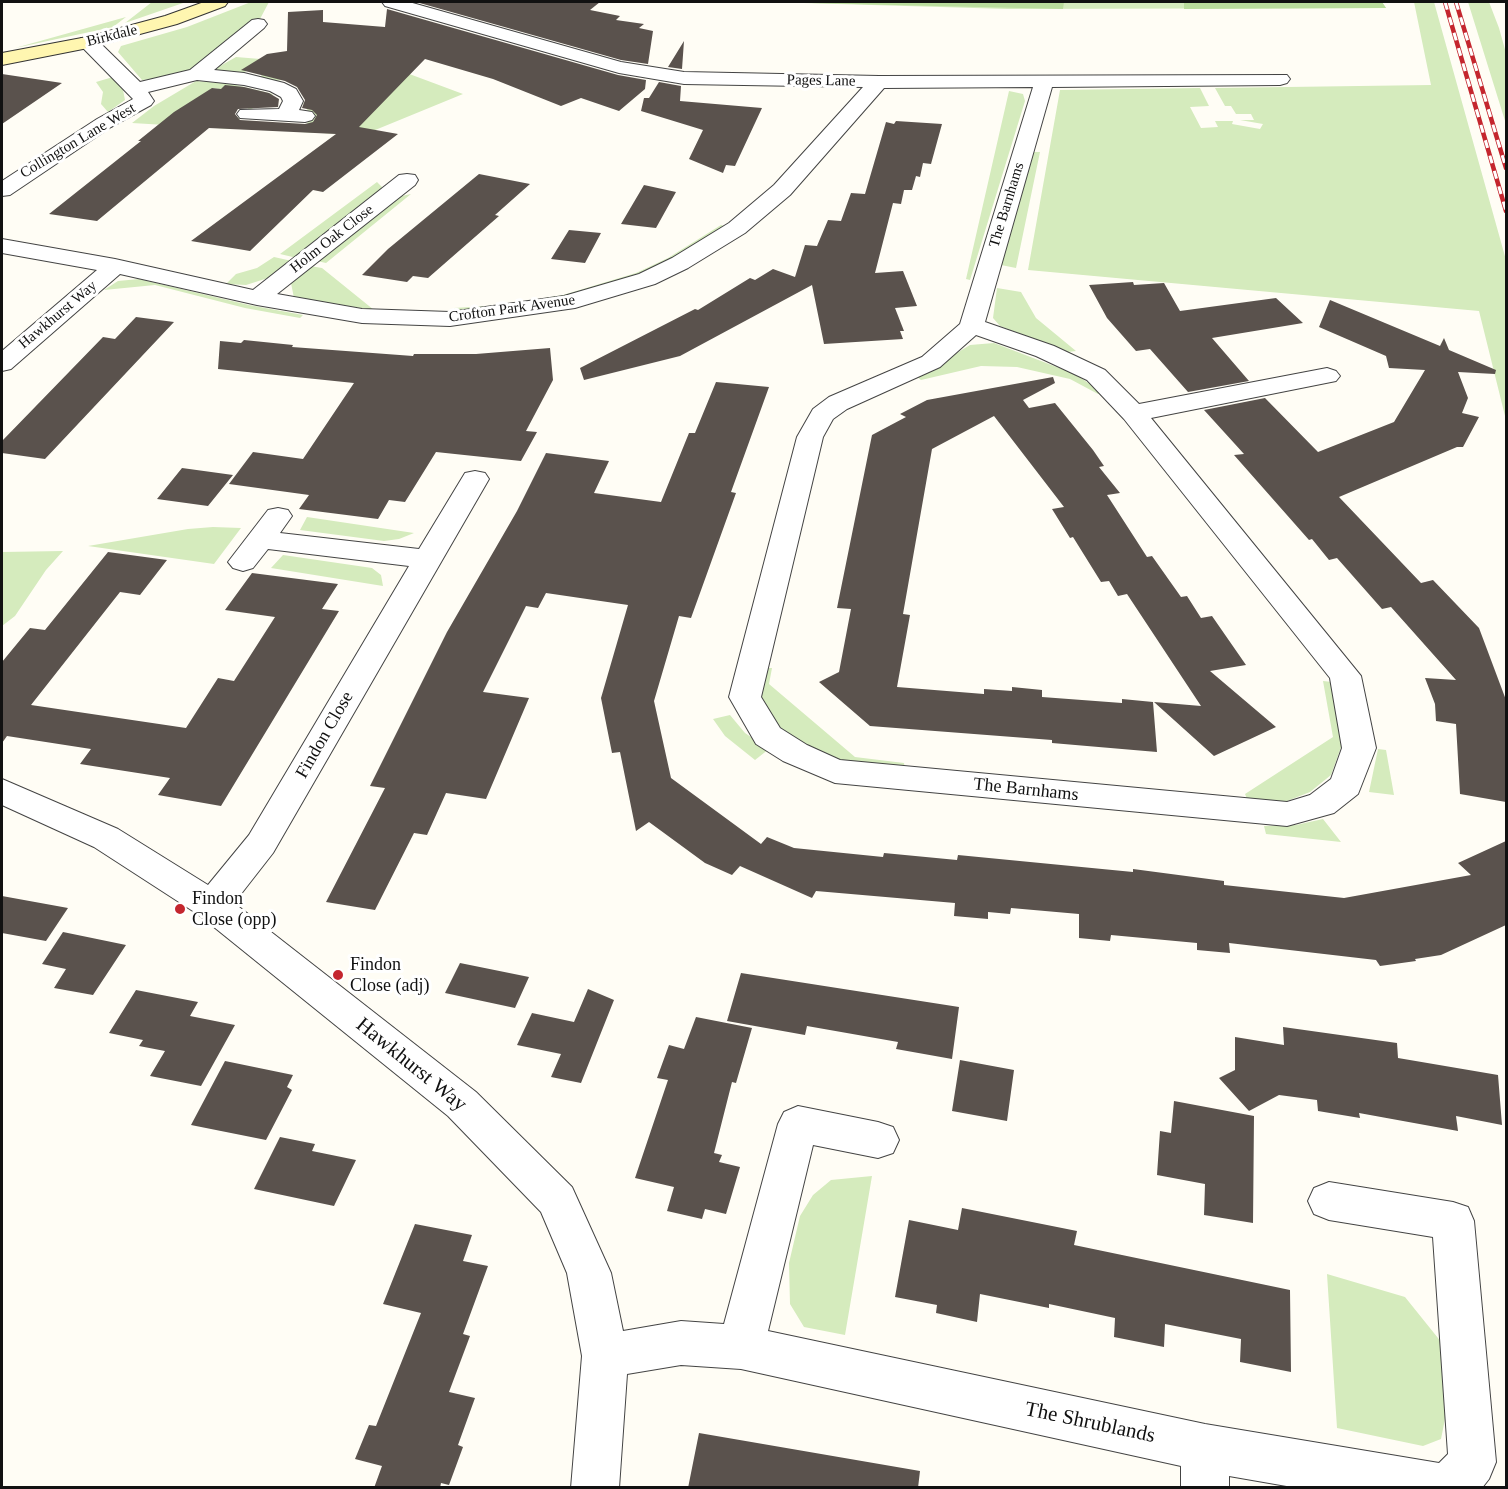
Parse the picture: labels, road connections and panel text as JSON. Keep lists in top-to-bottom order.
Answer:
{
  "streets": {
    "street": [
      "Birkdale",
      "Pages Lane",
      "Collington Lane West",
      "The Barnhams",
      "Holm Oak Close",
      "Crofton Park Avenue",
      "Hawkhurst Way",
      "Findon Close",
      "The Shrublands"
    ]
  },
  "crossings": [
    ["Birkdale", "Collington Lane West"],
    ["Pages Lane", "The Barnhams"],
    ["Pages Lane", "Crofton Park Avenue"],
    ["Holm Oak Close", "Crofton Park Avenue"],
    ["Crofton Park Avenue", "Hawkhurst Way"],
    ["Hawkhurst Way", "Findon Close"],
    ["Hawkhurst Way", "The Shrublands"]
  ],
  "places": ["Findon Close (opp)", "Findon Close (adj)"]
}
